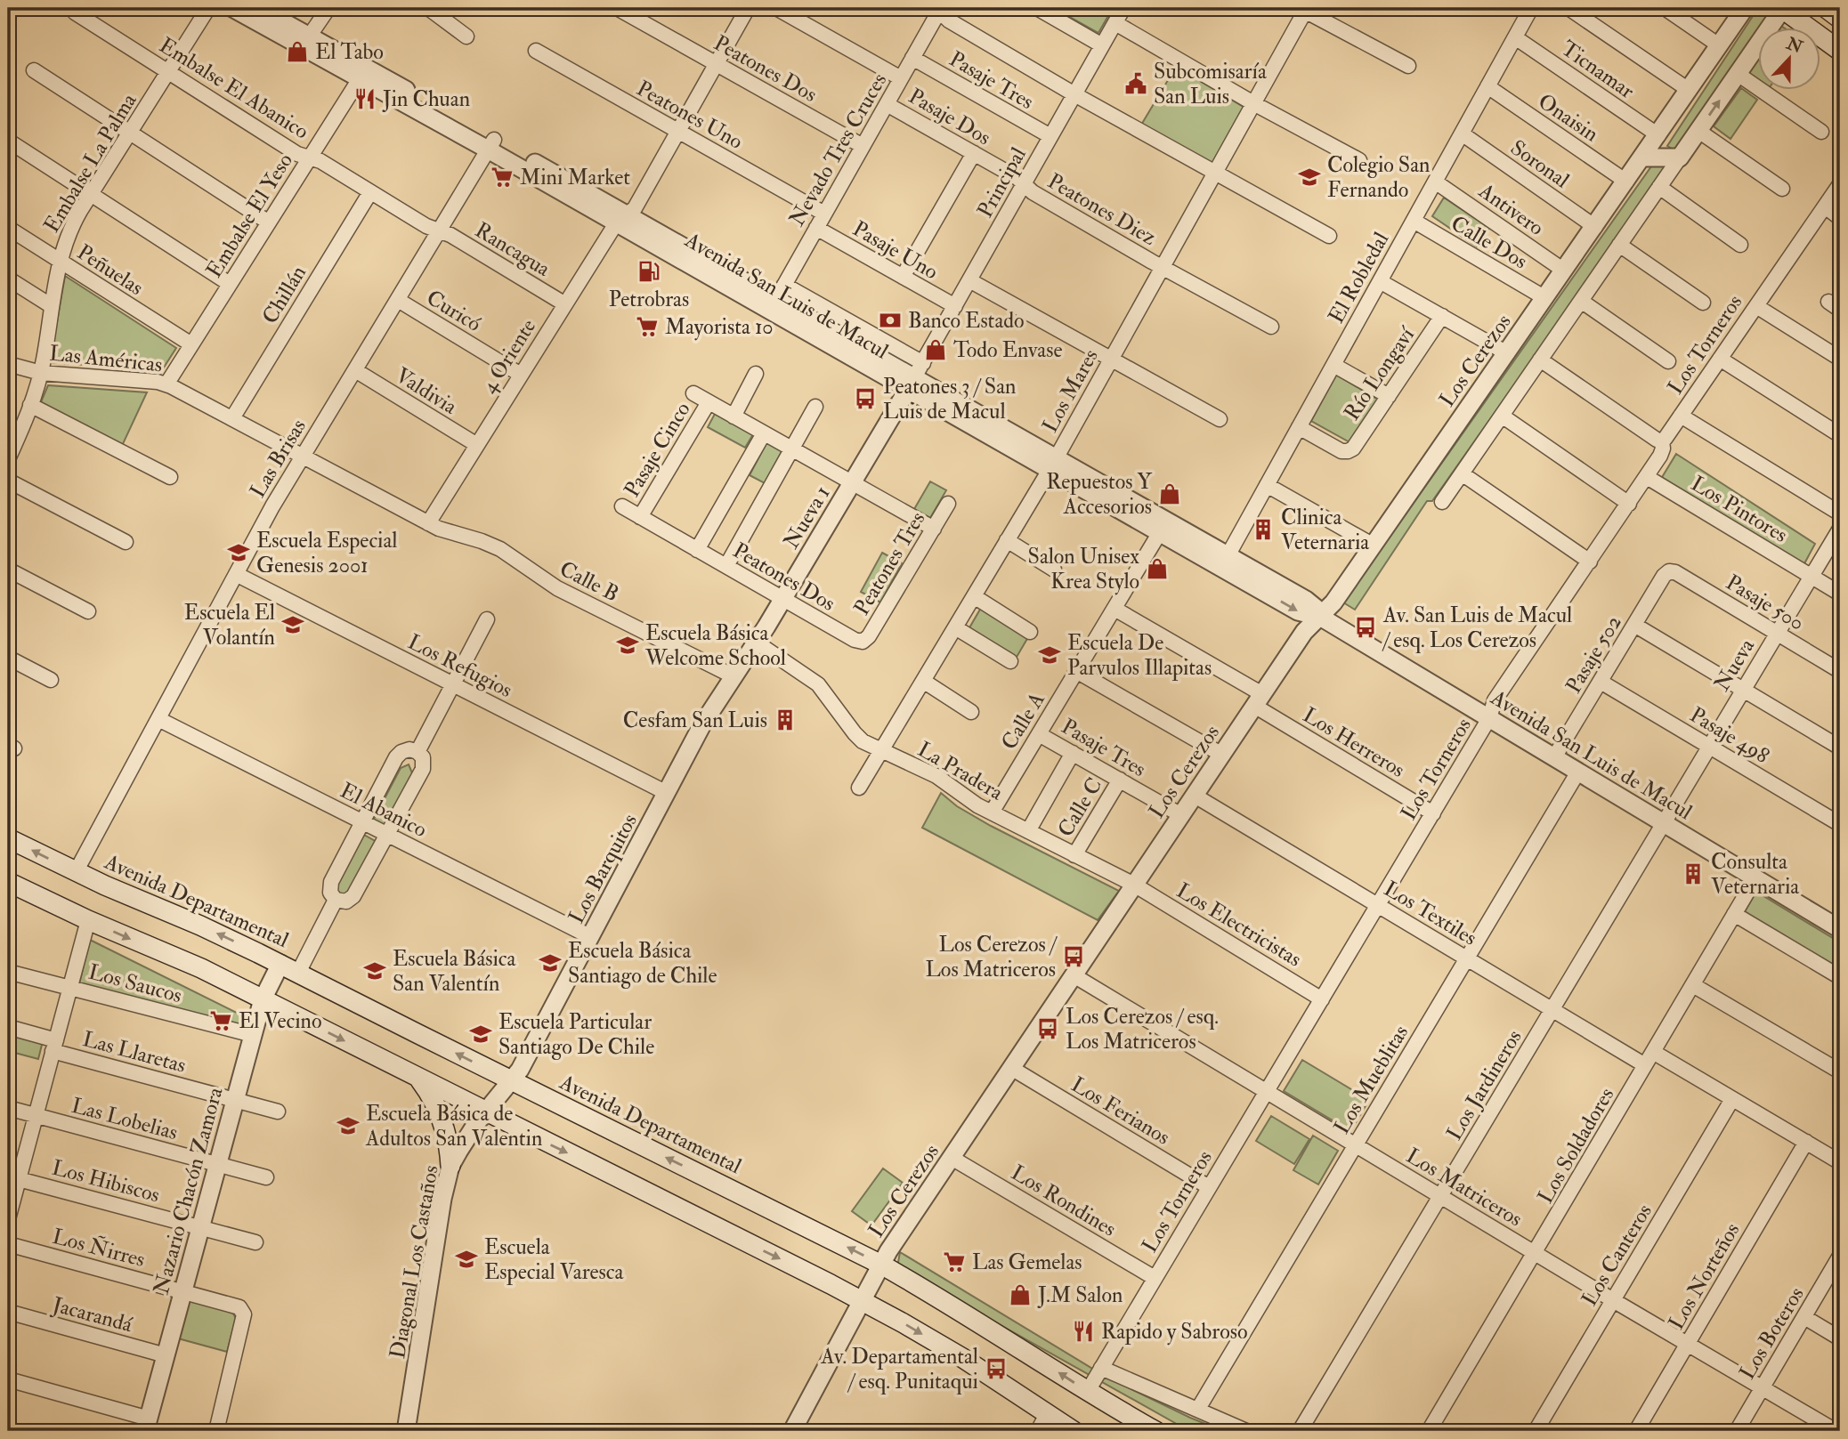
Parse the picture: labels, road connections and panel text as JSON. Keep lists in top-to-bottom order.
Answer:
{
  "streets": {
    "main road": ["Avenida Departamental"],
    "street": [
      "Peatones Dos",
      "Ticnamar",
      "Pasaje Tres",
      "Embalse El Abanico",
      "Peatones Uno",
      "Pasaje Dos",
      "Onaisin",
      "Nevado Tres Cruces",
      "Embalse La Palma",
      "Soronal",
      "Principal",
      "Peatones Diez",
      "Antivero",
      "Embalse El Yeso",
      "Calle Dos",
      "Rancagua",
      "Pasaje Uno",
      "Peñuelas",
      "El Robledal",
      "Chillán",
      "Avenida San Luis de Macul",
      "Curicó",
      "Los Torneros",
      "4 Oriente",
      "Las Américas",
      "Los Cerezos",
      "Río Longaví",
      "Valdivia",
      "Los Mares",
      "Pasaje Cinco",
      "Las Brisas",
      "Los Pintores",
      "Nueva 1",
      "Peatones Tres",
      "Calle B",
      "Pasaje 500",
      "Pasaje 502",
      "Nueva",
      "Los Refugios",
      "Calle A",
      "Pasaje 498",
      "Los Herreros",
      "La Pradera",
      "Calle C",
      "El Abanico",
      "Los Barquitos",
      "Los Textiles",
      "Los Electricistas",
      "Los Saucos",
      "Las Llaretas",
      "Los Mueblitas",
      "Los Jardineros",
      "Los Ferianos",
      "Las Lobelias",
      "Los Soldadores",
      "Los Hibiscos",
      "Los Matriceros",
      "Nazario Chacón Zamora",
      "Los Rondines",
      "Los Ñirres",
      "Los Canteros",
      "Diagonal Los Castaños",
      "Los Norteños",
      "Jacarandá",
      "Los Boteros"
    ]
  },
  "crossings": [
    ["Peatones Dos", "Nevado Tres Cruces"],
    ["Peatones Dos", "4 Oriente"],
    ["Peatones Dos", "Pasaje Cinco"],
    ["Peatones Dos", "Nueva 1"],
    ["Peatones Dos", "Peatones Tres"],
    ["Ticnamar", "El Robledal"],
    ["Ticnamar", "Los Cerezos"],
    ["Pasaje Tres", "Nevado Tres Cruces"],
    ["Pasaje Tres", "Principal"],
    ["Pasaje Tres", "Los Cerezos"],
    ["Pasaje Tres", "Calle A"],
    ["Pasaje Tres", "Calle C"],
    ["Embalse El Abanico", "Embalse La Palma"],
    ["Embalse El Abanico", "Embalse El Yeso"],
    ["Embalse El Abanico", "Rancagua"],
    ["Embalse El Abanico", "Chillán"],
    ["Embalse El Abanico", "Las Brisas"],
    ["Peatones Uno", "Nevado Tres Cruces"],
    ["Peatones Uno", "4 Oriente"],
    ["Pasaje Dos", "Nevado Tres Cruces"],
    ["Pasaje Dos", "Principal"],
    ["Pasaje Dos", "Peatones Diez"],
    ["Onaisin", "El Robledal"],
    ["Onaisin", "Los Cerezos"],
    ["Nevado Tres Cruces", "Pasaje Uno"],
    ["Nevado Tres Cruces", "Avenida San Luis de Macul"],
    ["Embalse La Palma", "Peñuelas"],
    ["Embalse La Palma", "Las Américas"],
    ["Soronal", "El Robledal"],
    ["Soronal", "Los Cerezos"],
    ["Principal", "Peatones Diez"],
    ["Principal", "Pasaje Uno"],
    ["Principal", "Avenida San Luis de Macul"],
    ["Principal", "Nueva 1"],
    ["Peatones Diez", "Los Mares"],
    ["Antivero", "El Robledal"],
    ["Antivero", "Los Cerezos"],
    ["Embalse El Yeso", "Peñuelas"],
    ["Embalse El Yeso", "Avenida San Luis de Macul"],
    ["Embalse El Yeso", "Las Américas"],
    ["Calle Dos", "El Robledal"],
    ["Calle Dos", "Los Cerezos"],
    ["Rancagua", "4 Oriente"],
    ["Rancagua", "Las Brisas"],
    ["El Robledal", "Avenida San Luis de Macul"],
    ["El Robledal", "Río Longaví"],
    ["Chillán", "Las Américas"],
    ["Avenida San Luis de Macul", "Los Torneros"],
    ["Avenida San Luis de Macul", "4 Oriente"],
    ["Avenida San Luis de Macul", "Los Cerezos"],
    ["Avenida San Luis de Macul", "Los Mares"],
    ["Avenida San Luis de Macul", "Las Brisas"],
    ["Avenida San Luis de Macul", "Nueva 1"],
    ["Avenida San Luis de Macul", "Pasaje 502"],
    ["Avenida San Luis de Macul", "Nueva"],
    ["Avenida San Luis de Macul", "Calle A"],
    ["Avenida San Luis de Macul", "Los Mueblitas"],
    ["Avenida San Luis de Macul", "Los Jardineros"],
    ["Avenida San Luis de Macul", "Los Soldadores"],
    ["Curicó", "4 Oriente"],
    ["Curicó", "Las Brisas"],
    ["Los Torneros", "Los Pintores"],
    ["Los Torneros", "Los Herreros"],
    ["Los Torneros", "Avenida Departamental"],
    ["Los Torneros", "Los Textiles"],
    ["Los Torneros", "Los Electricistas"],
    ["Los Torneros", "Los Ferianos"],
    ["Los Torneros", "Los Matriceros"],
    ["Los Torneros", "Los Rondines"],
    ["4 Oriente", "Las Américas"],
    ["4 Oriente", "Valdivia"],
    ["4 Oriente", "Calle B"],
    ["Las Américas", "Las Brisas"],
    ["Las Américas", "Calle B"],
    ["Los Cerezos", "Los Herreros"],
    ["Los Cerezos", "La Pradera"],
    ["Los Cerezos", "Avenida Departamental"],
    ["Los Cerezos", "Los Textiles"],
    ["Los Cerezos", "Los Electricistas"],
    ["Los Cerezos", "Los Ferianos"],
    ["Los Cerezos", "Los Matriceros"],
    ["Los Cerezos", "Los Rondines"],
    ["Valdivia", "Las Brisas"],
    ["Los Mares", "La Pradera"],
    ["Las Brisas", "Los Refugios"],
    ["Las Brisas", "El Abanico"],
    ["Las Brisas", "Avenida Departamental"],
    ["Los Pintores", "Nueva"],
    ["Nueva 1", "Calle B"],
    ["Nueva 1", "La Pradera"],
    ["Nueva 1", "Los Barquitos"],
    ["Calle B", "Los Barquitos"],
    ["Pasaje 500", "Pasaje 502"],
    ["Pasaje 500", "Nueva"],
    ["Pasaje 502", "Pasaje 498"],
    ["Nueva", "Pasaje 498"],
    ["Nueva", "Los Jardineros"],
    ["Los Refugios", "Los Barquitos"],
    ["Calle A", "La Pradera"],
    ["La Pradera", "Calle C"],
    ["La Pradera", "Los Electricistas"],
    ["El Abanico", "Los Barquitos"],
    ["Los Barquitos", "Avenida Departamental"],
    ["Los Barquitos", "Diagonal Los Castaños"],
    ["Avenida Departamental", "Nazario Chacón Zamora"],
    ["Avenida Departamental", "Diagonal Los Castaños"],
    ["Los Textiles", "Los Mueblitas"],
    ["Los Textiles", "Los Jardineros"],
    ["Los Textiles", "Los Soldadores"],
    ["Los Saucos", "Nazario Chacón Zamora"],
    ["Las Llaretas", "Nazario Chacón Zamora"],
    ["Los Mueblitas", "Los Matriceros"],
    ["Los Jardineros", "Los Matriceros"],
    ["Las Lobelias", "Nazario Chacón Zamora"],
    ["Los Soldadores", "Los Matriceros"],
    ["Los Hibiscos", "Nazario Chacón Zamora"],
    ["Los Matriceros", "Los Canteros"],
    ["Los Matriceros", "Los Norteños"],
    ["Los Matriceros", "Los Boteros"],
    ["Nazario Chacón Zamora", "Los Ñirres"],
    ["Nazario Chacón Zamora", "Jacarandá"]
  ],
  "places": {
    "shop": [
      "El Tabo",
      "Todo Envase",
      "Repuestos Y Accesorios",
      "Salon Unisex Krea Stylo",
      "J.M Salon"
    ],
    "public building": ["Subcomisaría San Luis"],
    "restaurant": ["Jin Chuan", "Rapido y Sabroso"],
    "supermarket": [
      "Mini Market",
      "Mayorista 10",
      "El Vecino",
      "Las Gemelas"
    ],
    "school or university": [
      "Colegio San Fernando",
      "Escuela Especial Genesis 2001",
      "Escuela El Volantín",
      "Escuela Básica Welcome School",
      "Escuela De Parvulos Illapitas",
      "Escuela Básica Santiago de Chile",
      "Escuela Básica San Valentín",
      "Escuela Particular Santiago De Chile",
      "Escuela Básica de Adultos San Valentin",
      "Escuela Especial Varesca"
    ],
    "fuel station": ["Petrobras"],
    "bank": ["Banco Estado"],
    "bus stop": [
      "Peatones 3 / San Luis de Macul",
      "Av. San Luis de Macul / esq. Los Cerezos",
      "Los Cerezos / Los Matriceros",
      "Los Cerezos / esq. Los Matriceros",
      "Av. Departamental / esq. Punitaqui"
    ],
    "building": ["Clinica Veternaria", "Cesfam San Luis", "Consulta Veternaria"]
  },
  "north": "top"
}
